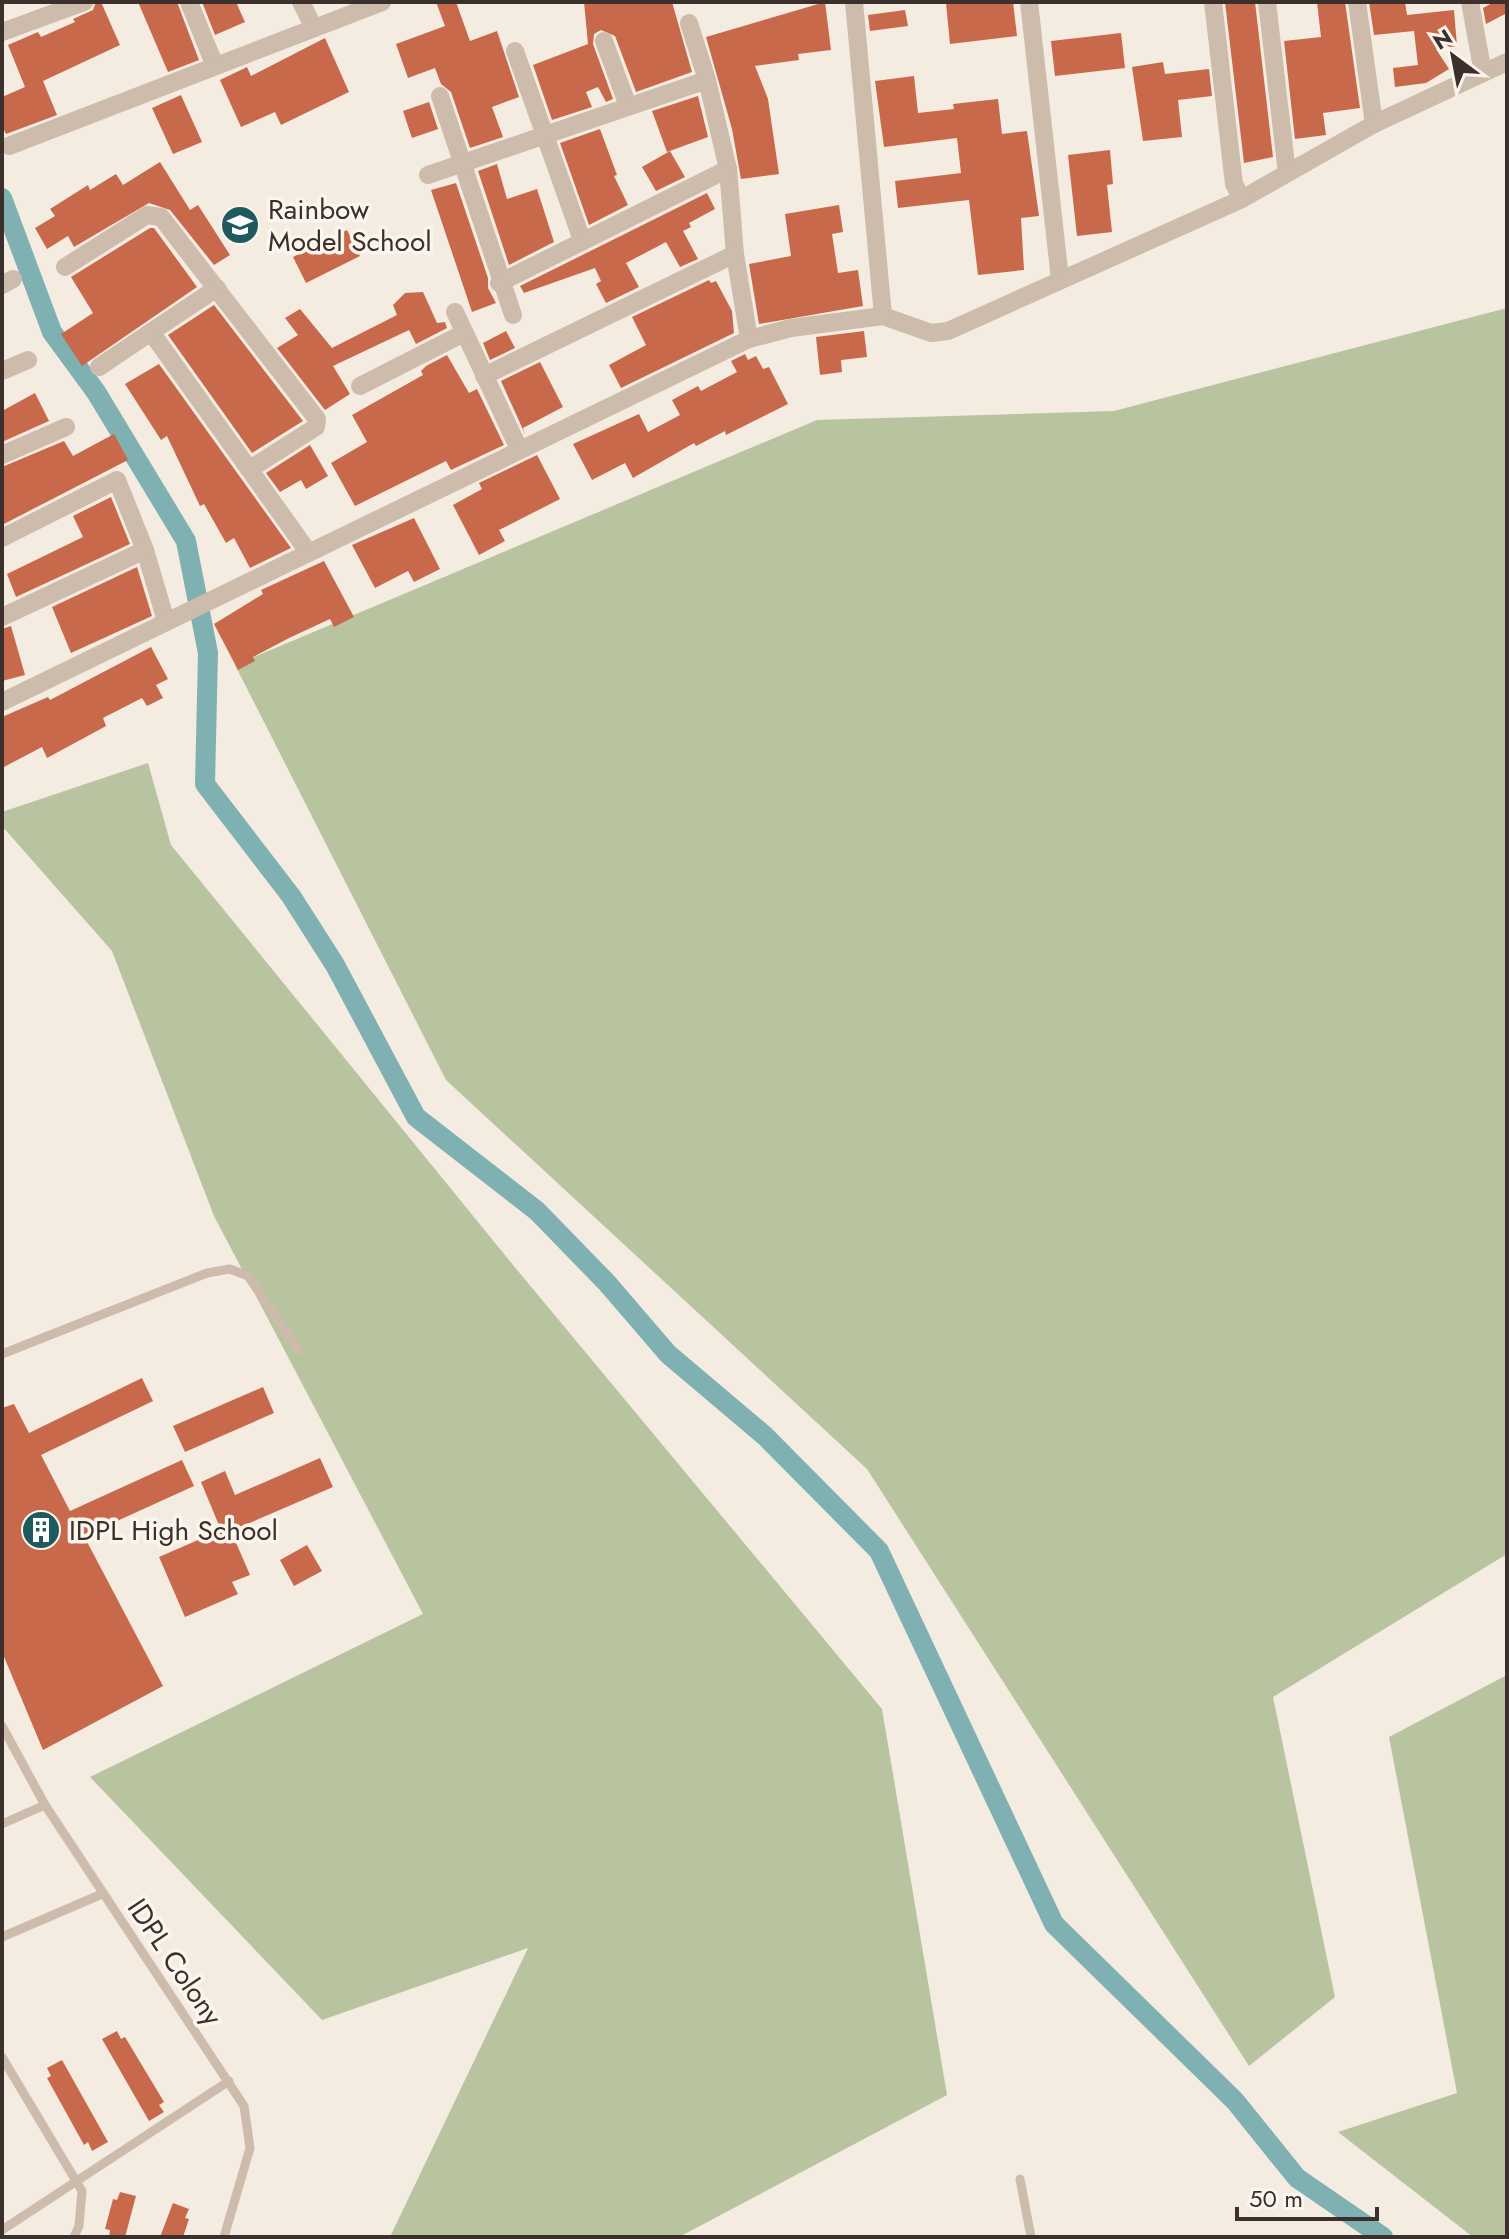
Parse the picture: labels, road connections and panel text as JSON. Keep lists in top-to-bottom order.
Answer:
{
  "streets": {
    "lane": ["IDPL Colony"]
  },
  "places": {
    "school or university": ["Rainbow Model School"],
    "building": ["IDPL High School"]
  },
  "scale_bar": "50 m",
  "north": "top left"
}
